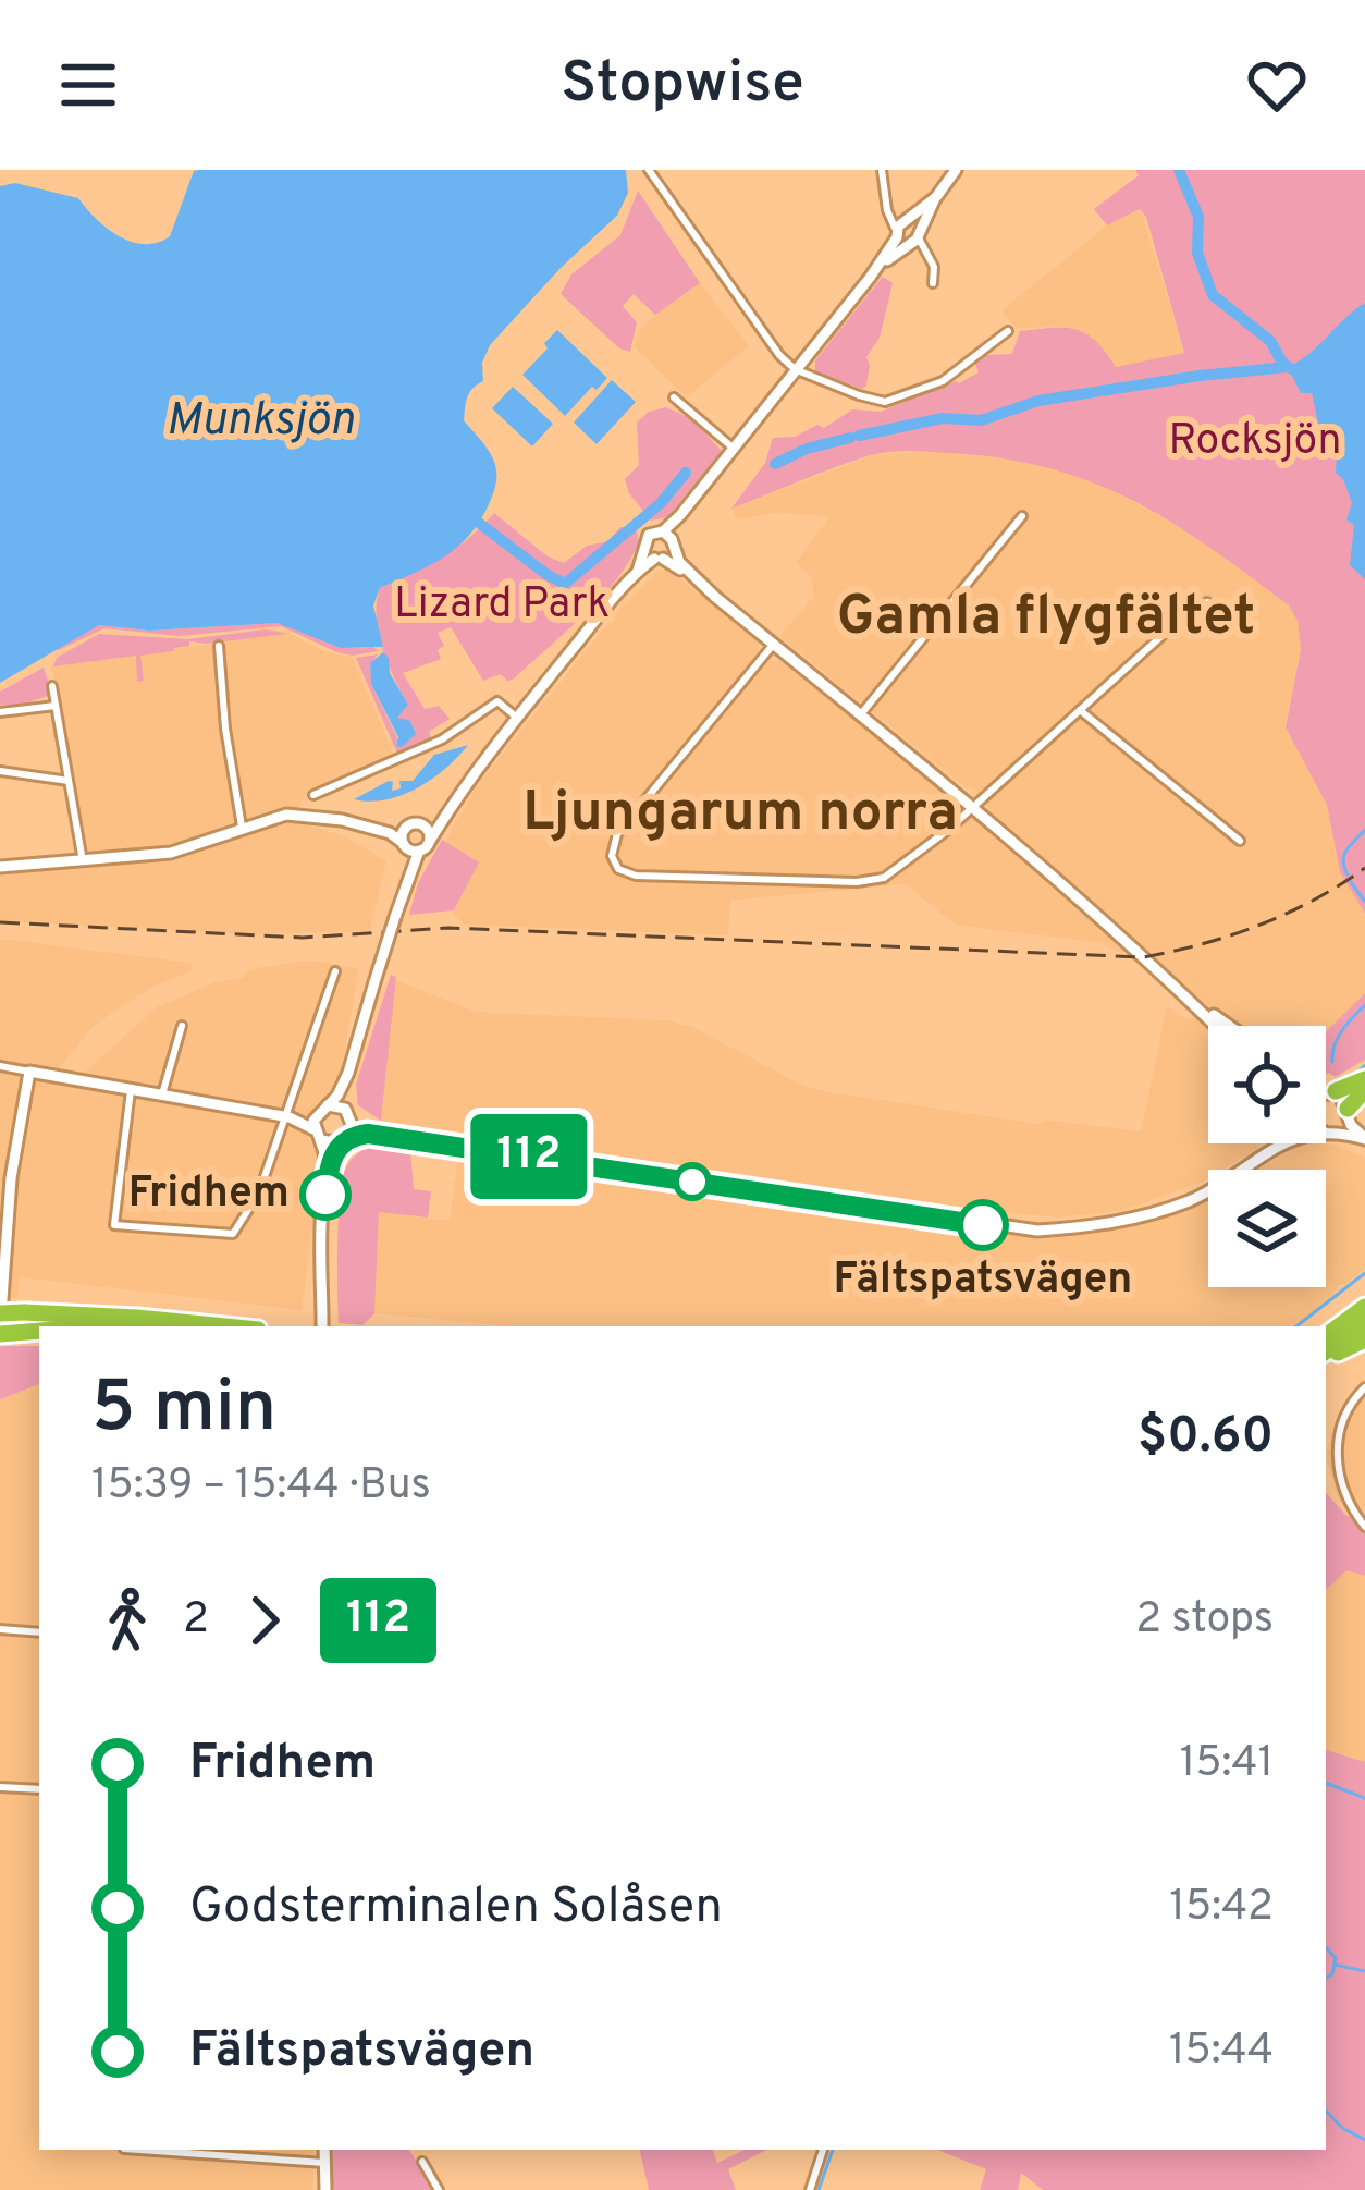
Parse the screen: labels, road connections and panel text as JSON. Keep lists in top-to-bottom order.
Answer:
{
  "districts": ["Gamla flygfältet", "Ljungarum norra"],
  "water": ["Munksjön"],
  "parks": ["Rocksjön", "Lizard Park"],
  "places": ["Fridhem", "Fältspatsvägen"],
  "lines": ["bus line 112"],
  "page": {
    "header": "Stopwise",
    "on_map": "112",
    "heading": ["5 min", "15:39 – 15:44 · Bus", "$0.60"],
    "legs": ["2", "112", "2 stops"],
    "list": [
      {
        "name": "Fridhem",
        "value": "15:41"
      },
      {
        "name": "Godsterminalen Solåsen",
        "value": "15:42"
      },
      {
        "name": "Fältspatsvägen",
        "value": "15:44"
      }
    ]
  }
}
